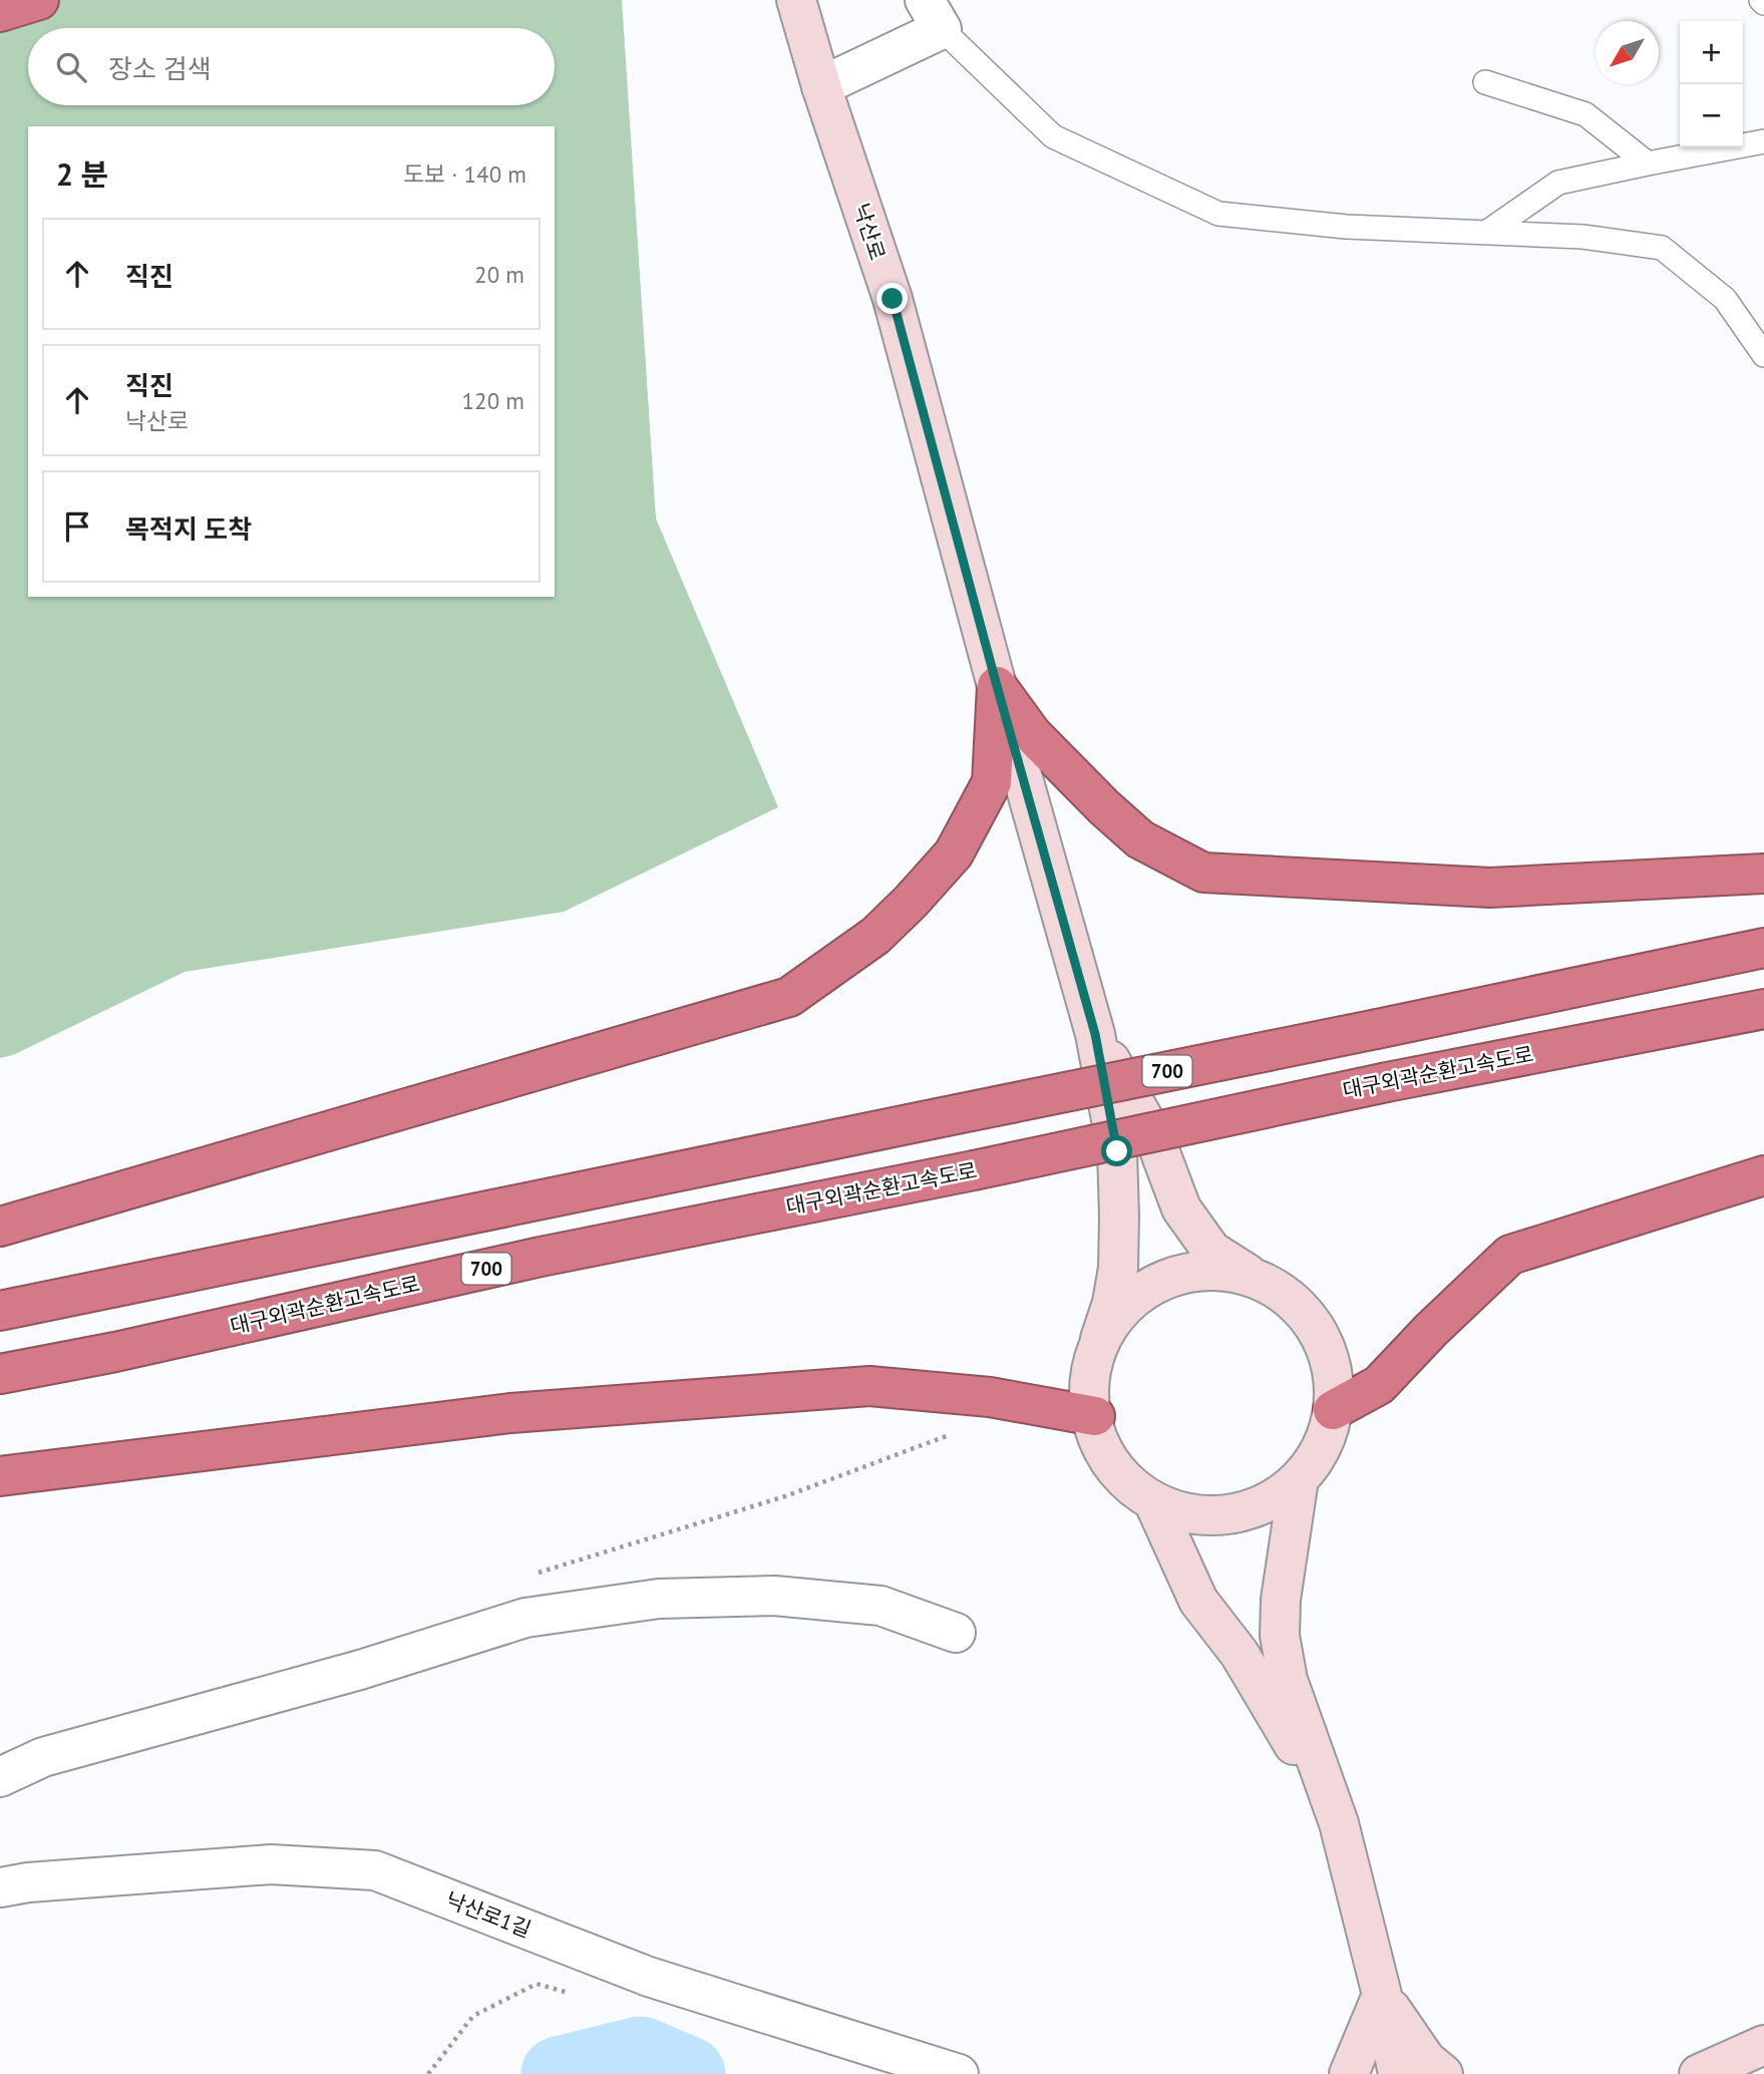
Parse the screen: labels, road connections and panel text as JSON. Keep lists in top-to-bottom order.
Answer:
{
  "streets": {
    "highway": ["700", "대구외곽순환고속도로"],
    "main road": ["낙산로"],
    "street": ["낙산로1길"]
  },
  "north": "bottom left",
  "page": {
    "map_buttons": ["+", "−"],
    "search": "장소 검색",
    "heading": ["2 분", "도보 · 140 m"],
    "list": [
      ["직진", "20 m"],
      ["직진", "낙산로", "120 m"],
      "목적지 도착"
    ]
  }
}
